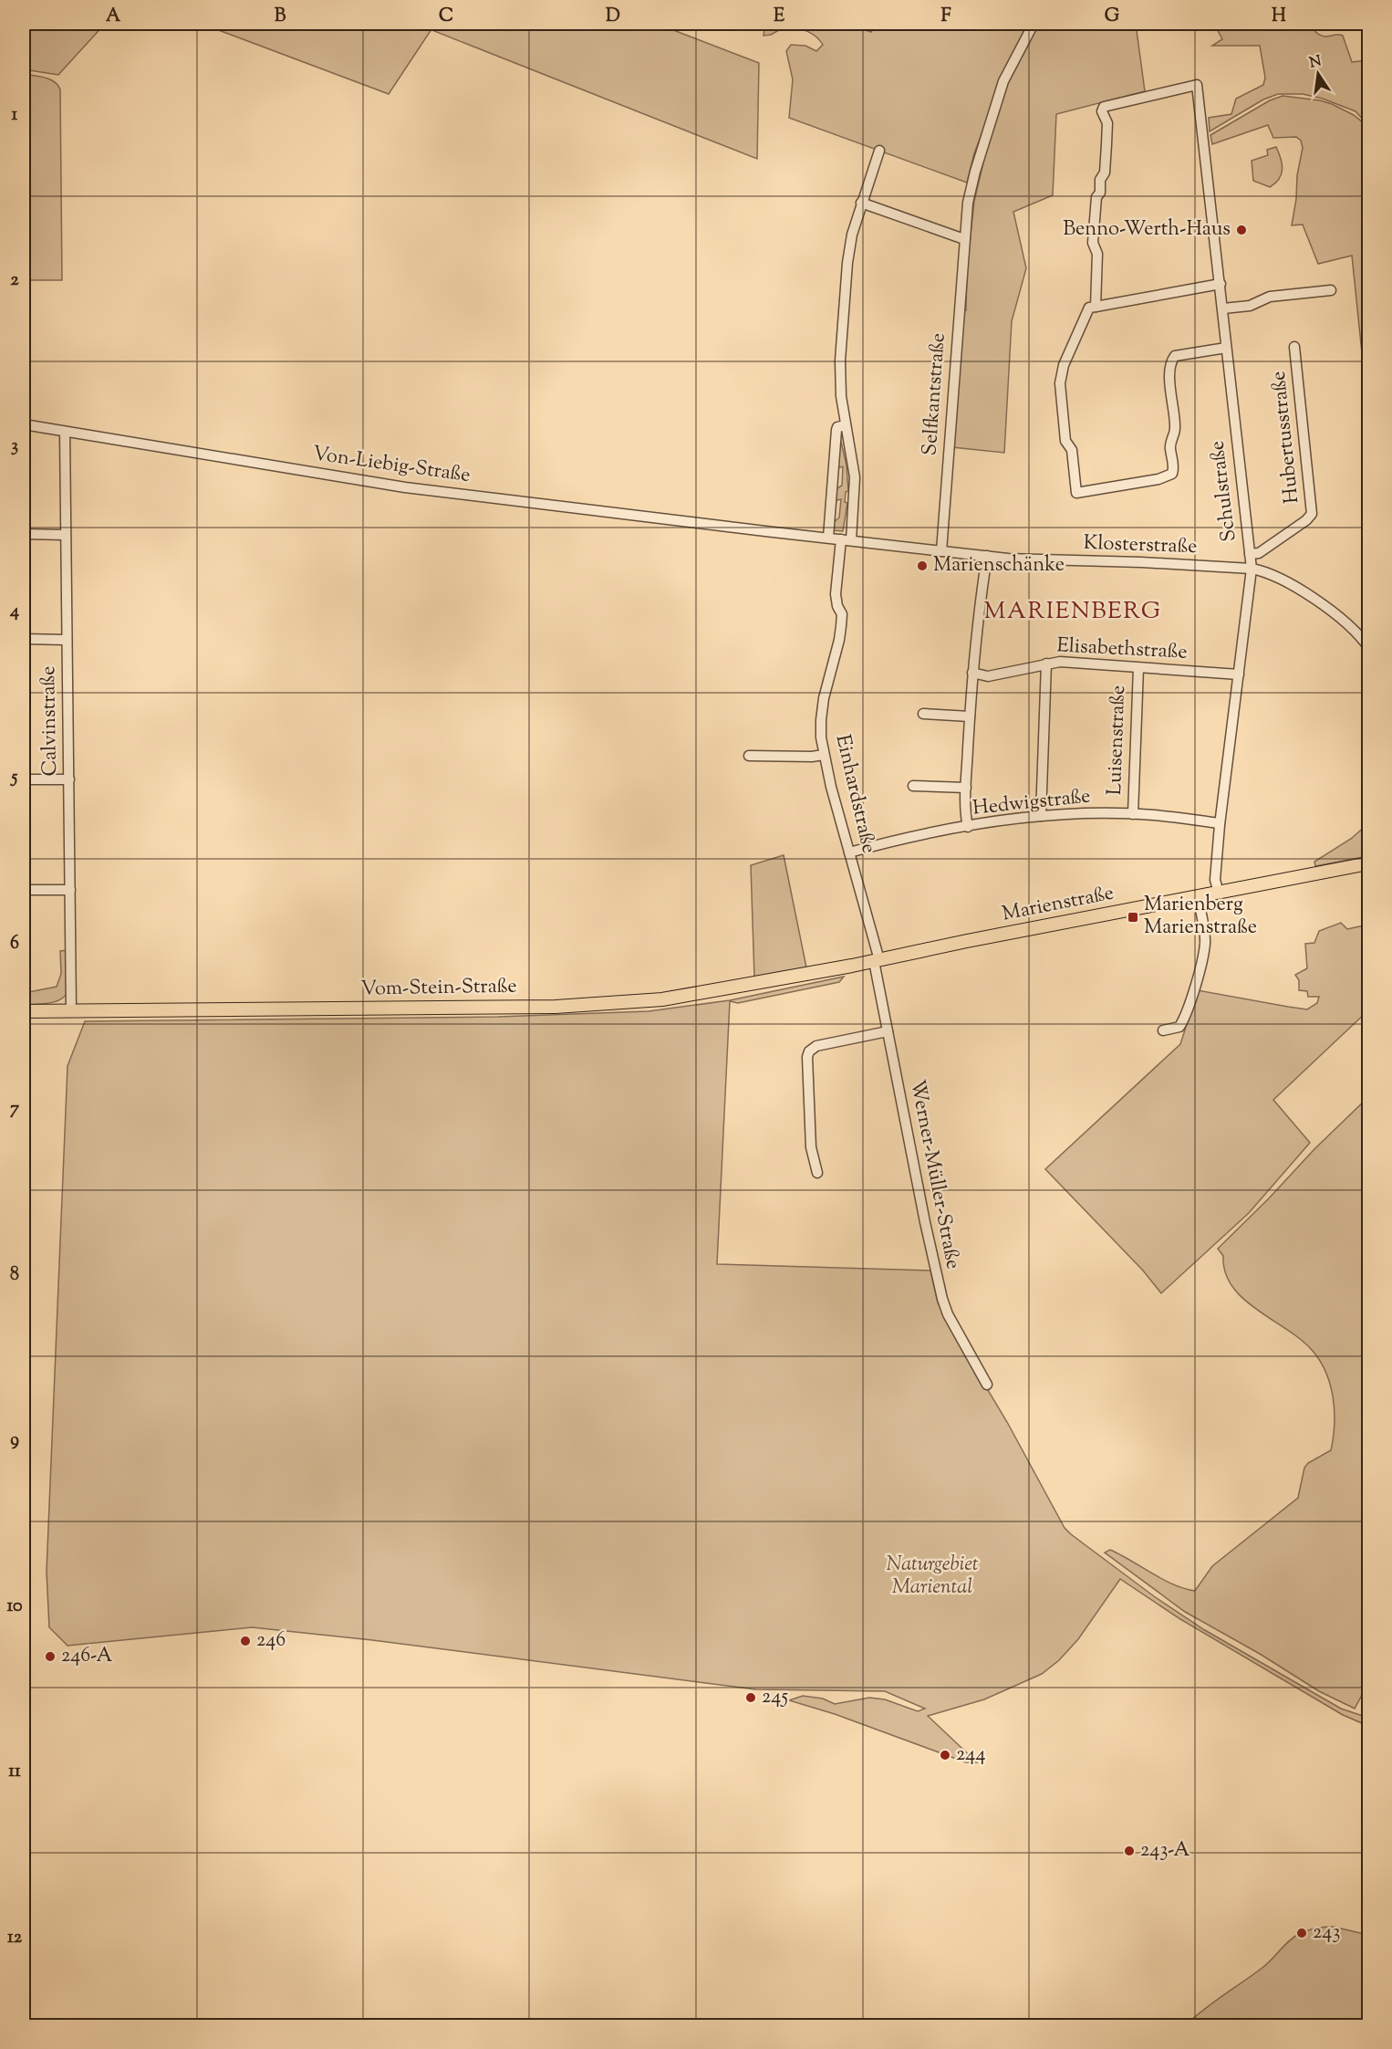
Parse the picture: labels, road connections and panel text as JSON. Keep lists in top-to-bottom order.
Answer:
{
  "streets": {
    "main road": ["Marienstraße", "Vom-Stein-Straße"],
    "street": [
      "Selfkantstraße",
      "Hubertusstraße",
      "Von-Liebig-Straße",
      "Schulstraße",
      "Klosterstraße",
      "Elisabethstraße",
      "Calvinstraße",
      "Luisenstraße",
      "Einhardstraße",
      "Hedwigstraße",
      "Werner-Müller-Straße"
    ]
  },
  "crossings": [
    ["Selfkantstraße", "Klosterstraße"],
    ["Hubertusstraße", "Schulstraße"],
    ["Von-Liebig-Straße", "Klosterstraße"],
    ["Von-Liebig-Straße", "Calvinstraße"],
    ["Schulstraße", "Klosterstraße"],
    ["Schulstraße", "Elisabethstraße"],
    ["Schulstraße", "Hedwigstraße"],
    ["Schulstraße", "Marienstraße"],
    ["Klosterstraße", "Einhardstraße"],
    ["Elisabethstraße", "Luisenstraße"],
    ["Calvinstraße", "Vom-Stein-Straße"],
    ["Luisenstraße", "Hedwigstraße"],
    ["Einhardstraße", "Hedwigstraße"],
    ["Einhardstraße", "Marienstraße"],
    ["Einhardstraße", "Werner-Müller-Straße"],
    ["Marienstraße", "Vom-Stein-Straße"],
    ["Marienstraße", "Werner-Müller-Straße"]
  ],
  "districts": ["MARIENBERG"],
  "parks": ["Naturgebiet Mariental"],
  "places": {
    "other": [
      "Benno-Werth-Haus",
      "Marienschänke",
      "246",
      "246-A",
      "245",
      "244",
      "243-A",
      "243"
    ],
    "transit": ["Marienberg Marienstraße"]
  },
  "north": "top",
  "grid": {
    "columns": [
      "A",
      "B",
      "C",
      "D",
      "E",
      "F",
      "G",
      "H"
    ],
    "rows": [
      "1",
      "2",
      "3",
      "4",
      "5",
      "6",
      "7",
      "8",
      "9",
      "10",
      "11",
      "12"
    ]
  }
}
